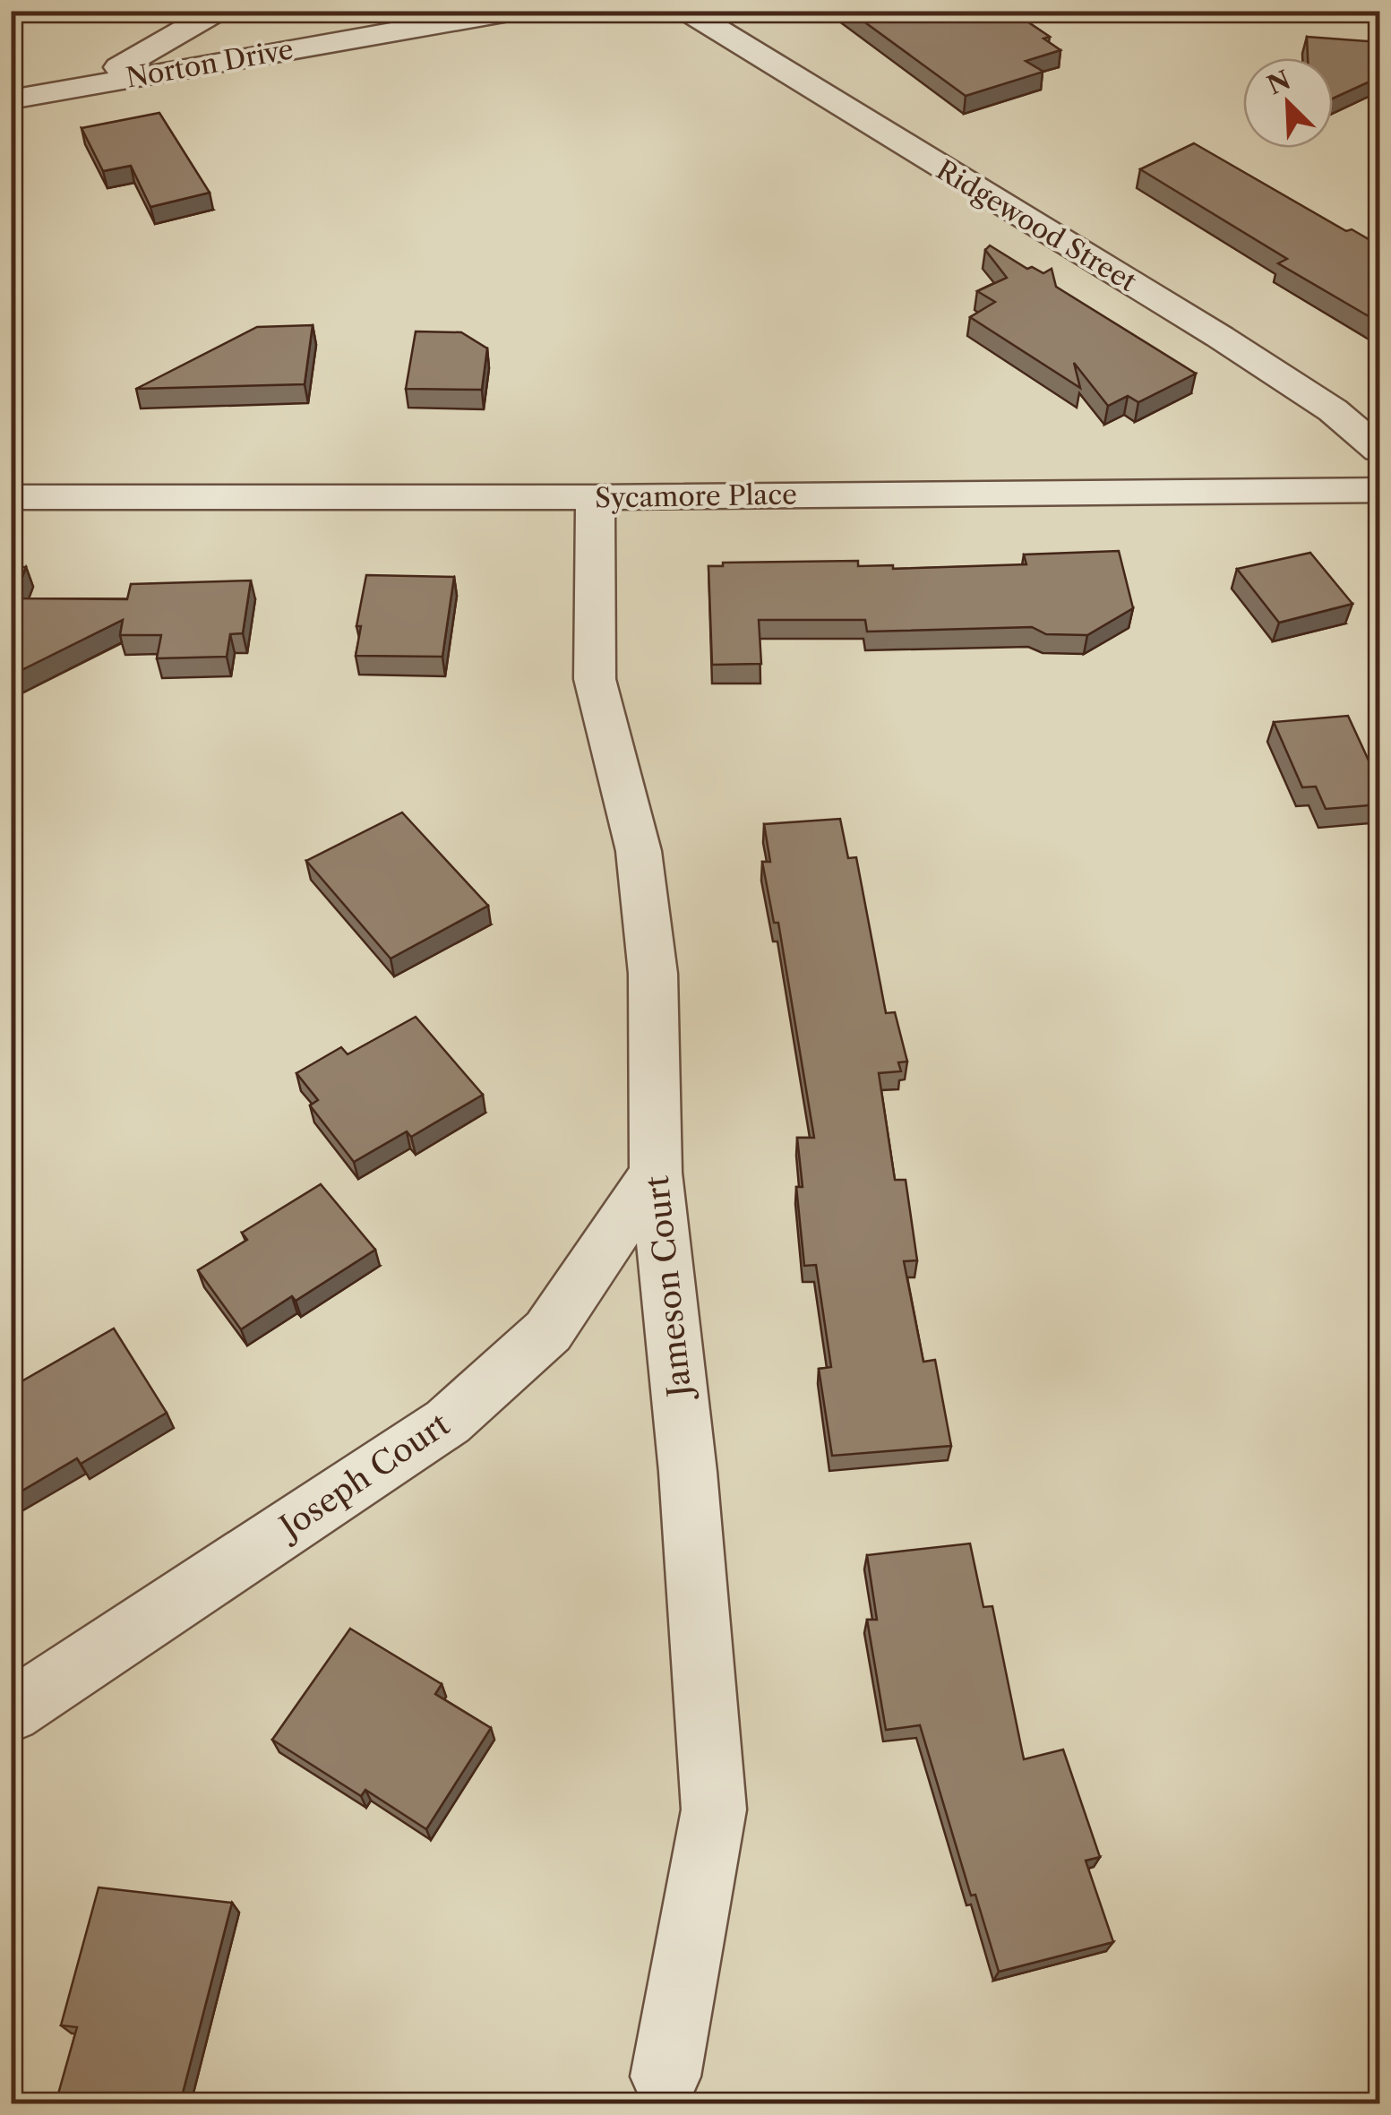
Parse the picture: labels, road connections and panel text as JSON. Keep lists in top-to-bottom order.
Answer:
{
  "streets": {
    "street": [
      "Norton Drive",
      "Ridgewood Street",
      "Sycamore Place",
      "Jameson Court",
      "Joseph Court"
    ]
  },
  "crossings": [
    ["Sycamore Place", "Jameson Court"],
    ["Jameson Court", "Joseph Court"]
  ],
  "north": "top left"
}
